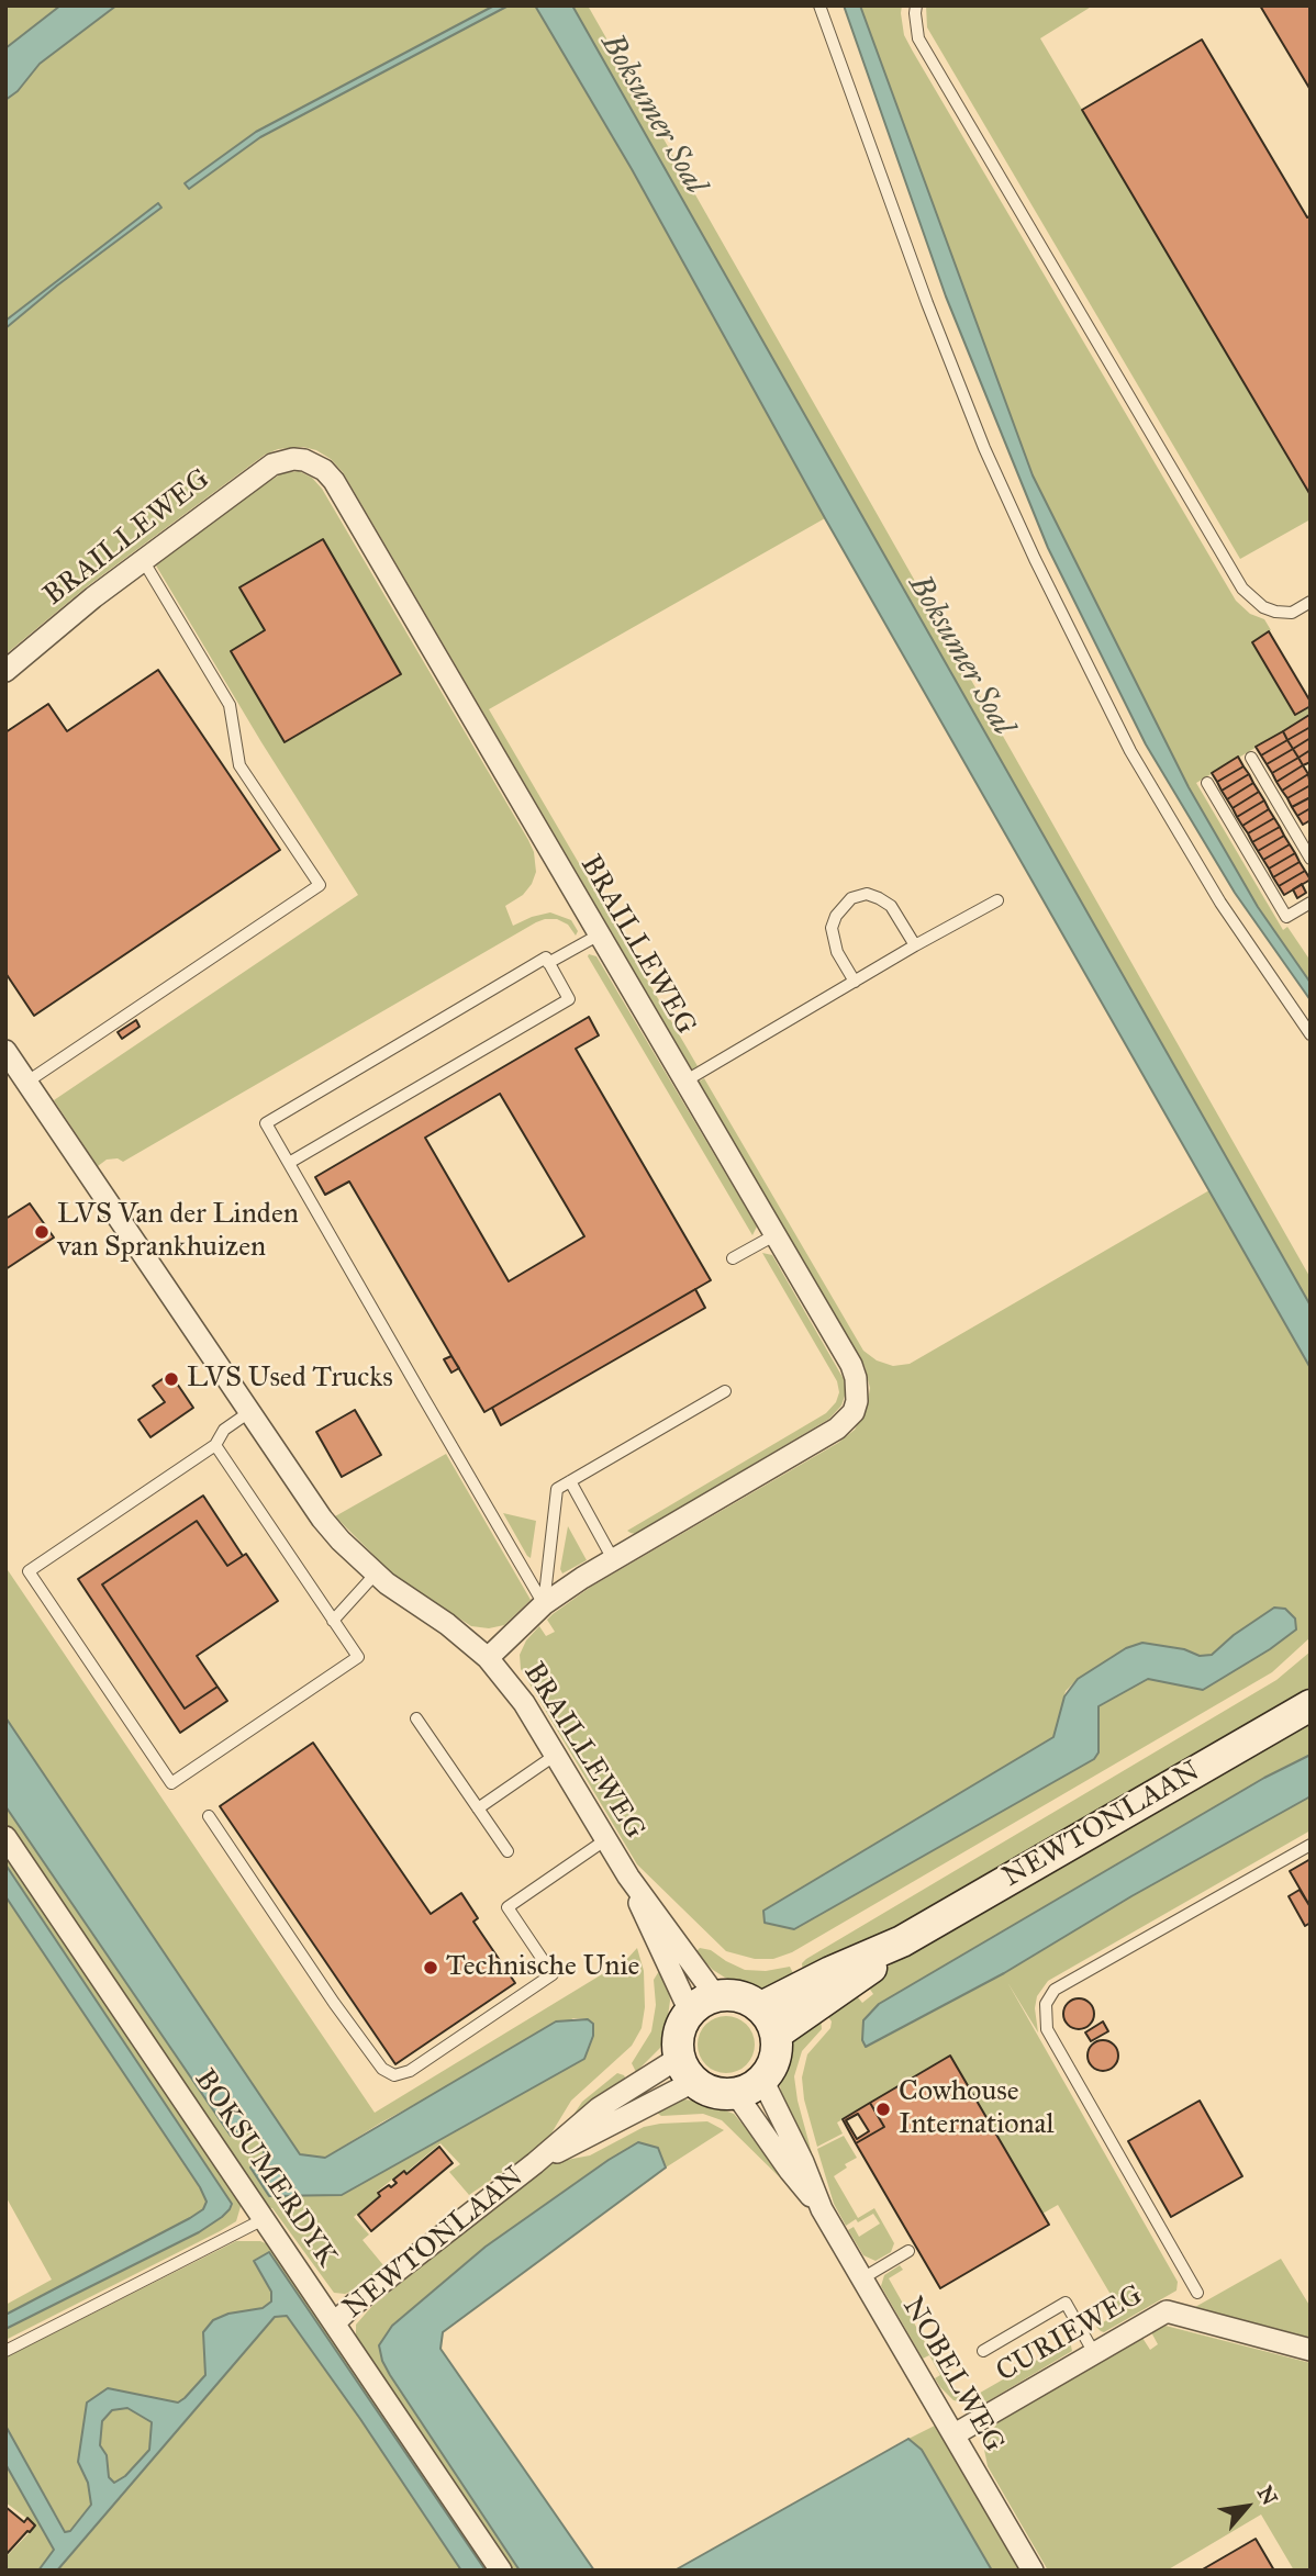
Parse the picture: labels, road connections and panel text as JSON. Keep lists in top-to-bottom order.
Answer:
{
  "streets": {
    "street": [
      "BRAILLEWEG",
      "NEWTONLAAN",
      "BOKSUMERDYK",
      "CURIEWEG",
      "NOBELWEG"
    ]
  },
  "crossings": [
    ["BRAILLEWEG", "NEWTONLAAN"],
    ["BRAILLEWEG", "NOBELWEG"],
    ["NEWTONLAAN", "BOKSUMERDYK"],
    ["NEWTONLAAN", "NOBELWEG"],
    ["CURIEWEG", "NOBELWEG"]
  ],
  "water": ["Boksumer Soal"],
  "places": [
    "LVS Van der Linden van Sprankhuizen",
    "LVS Used Trucks",
    "Technische Unie",
    "Cowhouse International"
  ],
  "north": "top right"
}
